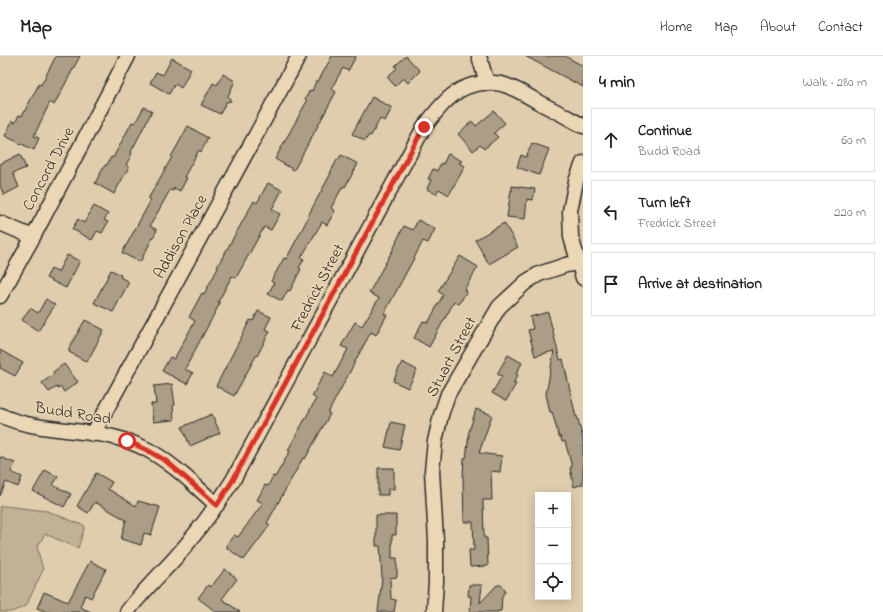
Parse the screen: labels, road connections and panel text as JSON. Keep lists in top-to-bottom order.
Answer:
{
  "streets": {
    "street": [
      "Concord Drive",
      "Addison Place",
      "Fredrick Street",
      "Stuart Street",
      "Budd Road"
    ]
  },
  "crossings": [
    ["Addison Place", "Budd Road"],
    ["Fredrick Street", "Budd Road"]
  ],
  "page": {
    "header": "Map",
    "nav": [
      "Home",
      "Map",
      "About",
      "Contact"
    ],
    "heading": ["4 min", "Walk · 280 m"],
    "list": [
      ["Continue", "Budd Road", "60 m"],
      ["Turn left", "Fredrick Street", "220 m"],
      "Arrive at destination"
    ],
    "map_buttons": ["+", "−"]
  }
}
